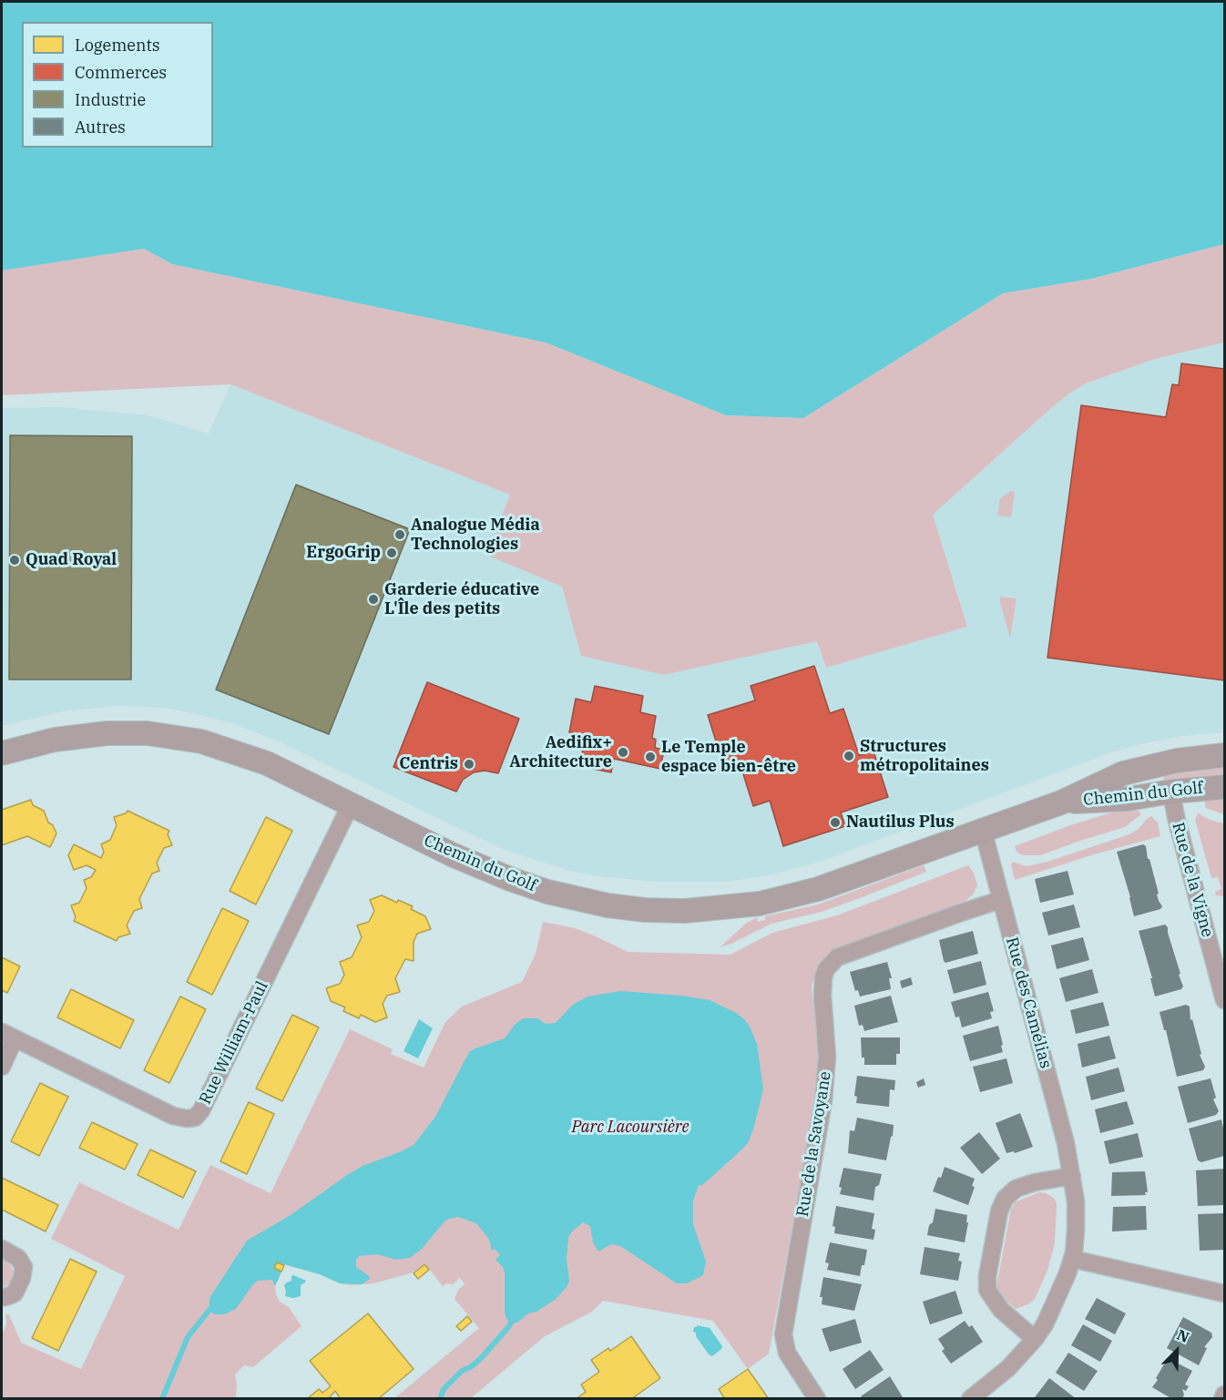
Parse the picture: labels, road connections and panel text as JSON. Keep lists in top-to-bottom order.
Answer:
{
  "streets": {
    "street": [
      "Chemin du Golf",
      "Rue de la Vigne",
      "Rue des Camélias",
      "Rue William-Paul",
      "Rue de la Savoyane"
    ]
  },
  "crossings": [
    ["Chemin du Golf", "Rue de la Vigne"],
    ["Chemin du Golf", "Rue des Camélias"],
    ["Chemin du Golf", "Rue William-Paul"],
    ["Rue des Camélias", "Rue de la Savoyane"]
  ],
  "parks": ["Parc Lacoursière"],
  "places": [
    "Analogue Média Technologies",
    "ErgoGrip",
    "Quad Royal",
    "Garderie éducative L'Île des petits",
    "Aedifix+ Architecture",
    "Structures métropolitaines",
    "Le Temple espace bien-être",
    "Centris",
    "Nautilus Plus"
  ],
  "legend": [
    "Logements",
    "Commerces",
    "Industrie",
    "Autres"
  ],
  "north": "top right"
}
